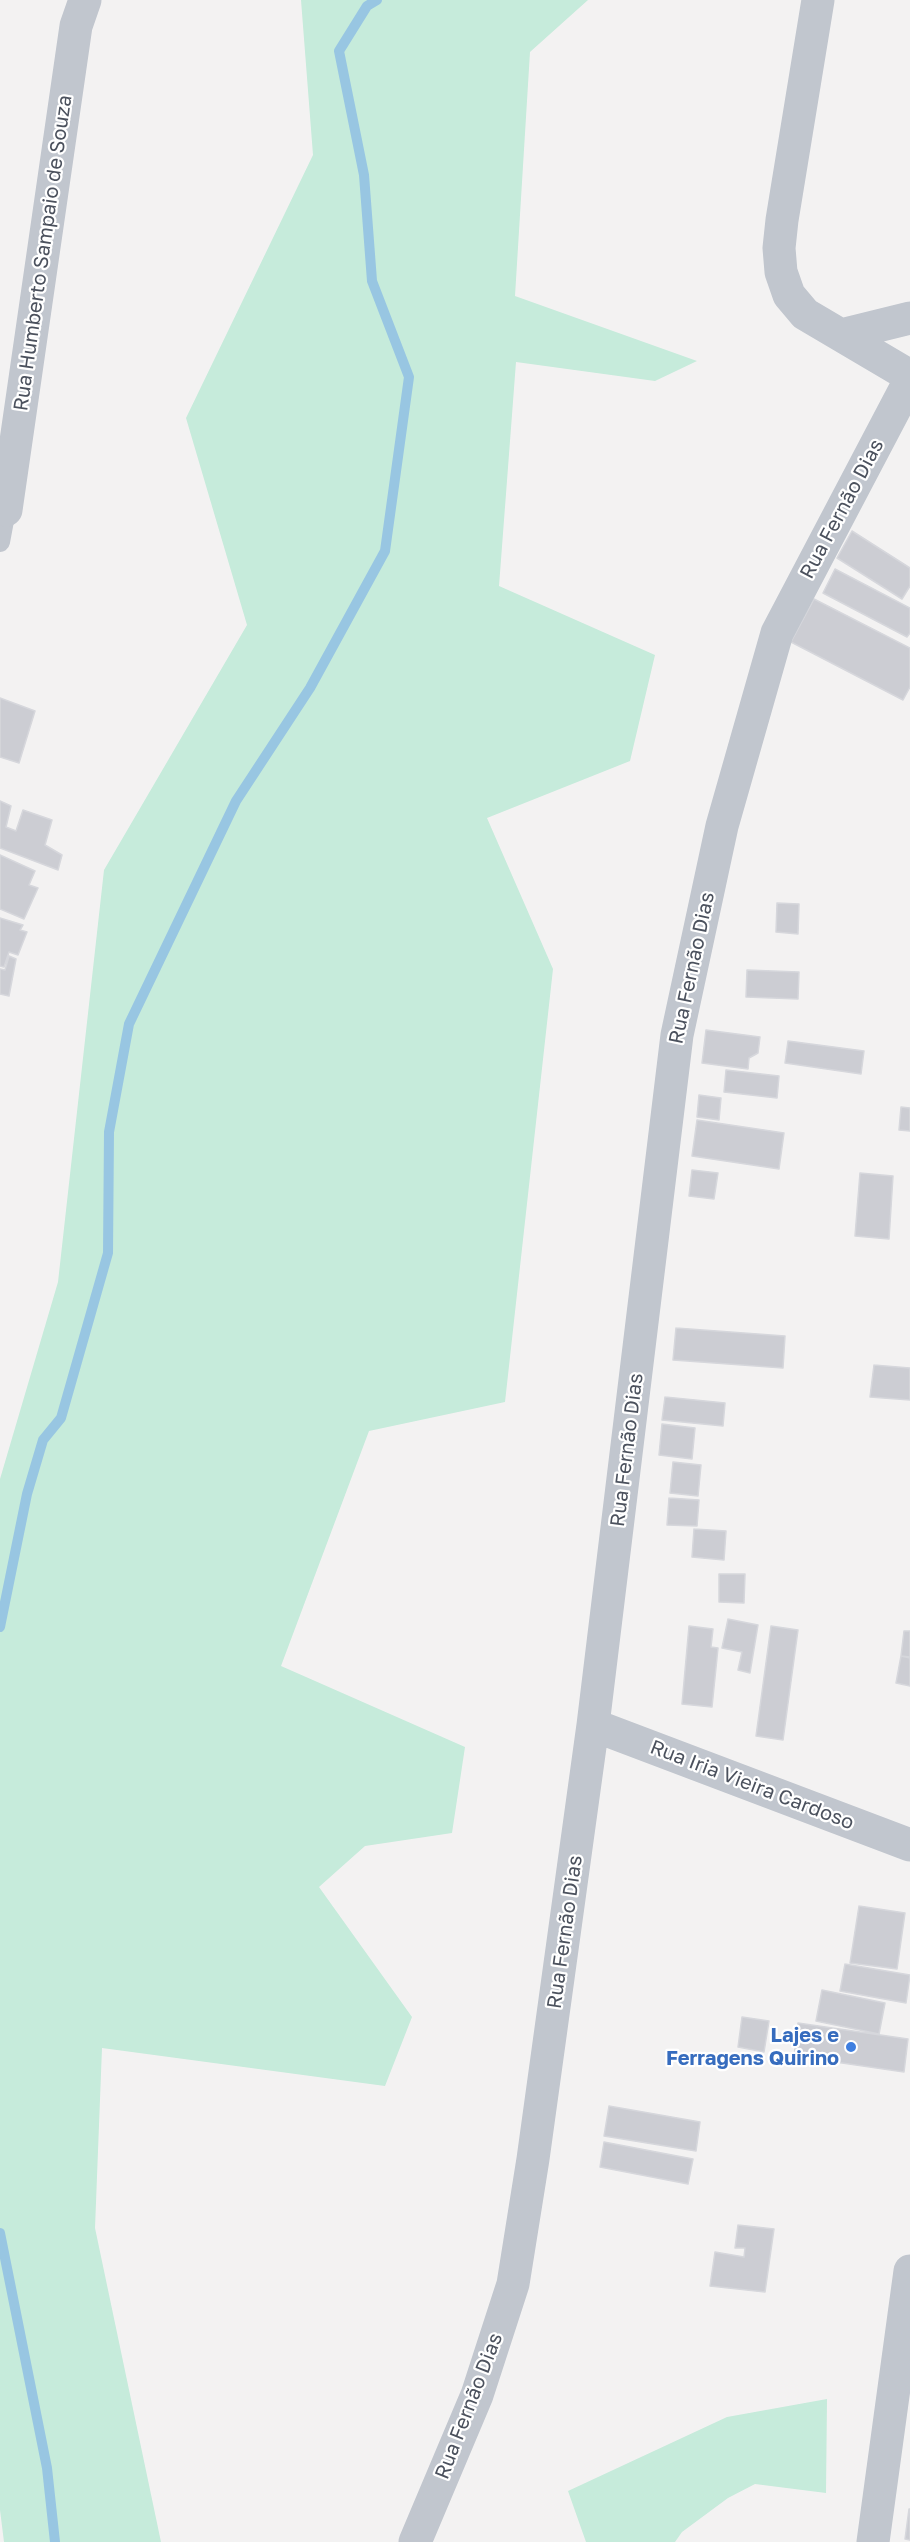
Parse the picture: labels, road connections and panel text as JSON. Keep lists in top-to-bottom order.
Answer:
{
  "streets": {
    "street": ["Rua Humberto Sampaio de Souza", "Rua Fernão Dias", "Rua Iria Vieira Cardoso"]
  },
  "crossings": [
    ["Rua Fernão Dias", "Rua Iria Vieira Cardoso"]
  ],
  "places": ["Lajes e Ferragens Quirino"]
}
